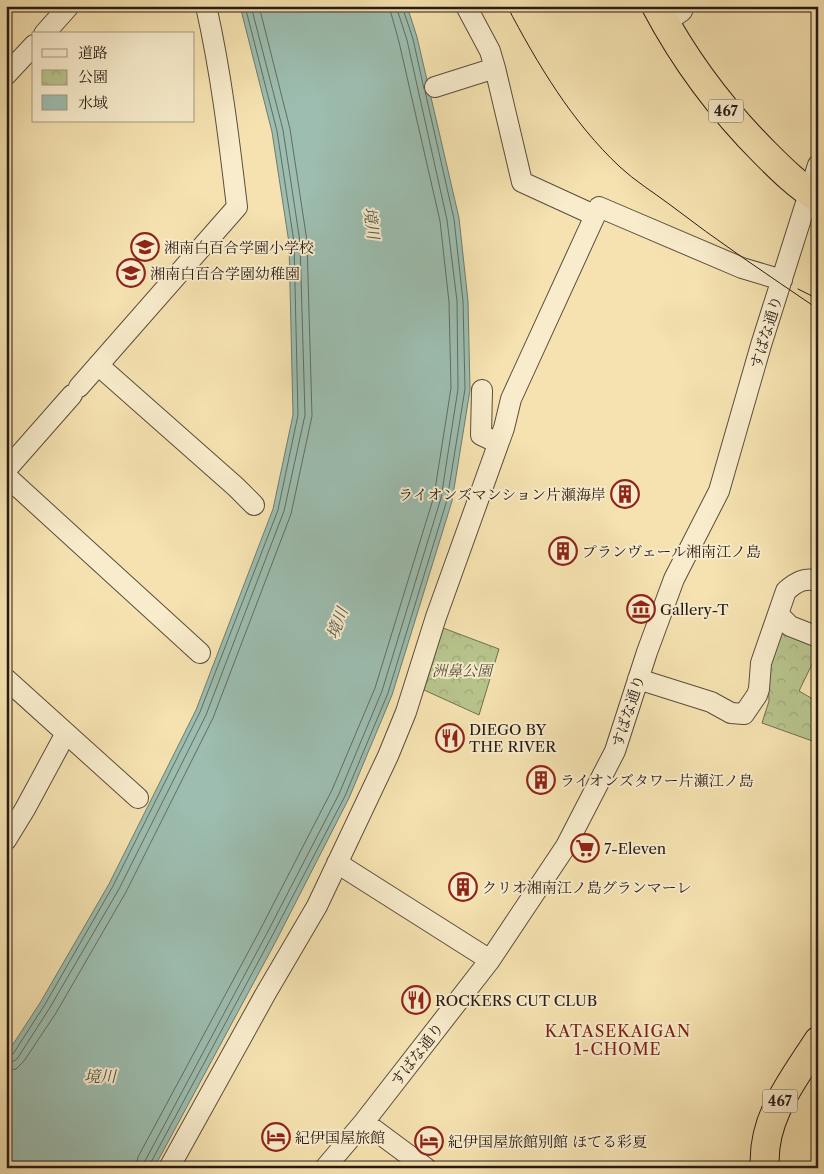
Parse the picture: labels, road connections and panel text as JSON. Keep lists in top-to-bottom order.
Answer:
{
  "streets": {
    "highway": ["467"],
    "street": ["すばな通り"]
  },
  "crossings": [
    ["467", "すばな通り"]
  ],
  "districts": ["KATASEKAIGAN 1-CHOME"],
  "water": ["境川"],
  "parks": ["洲鼻公園"],
  "places": {
    "school or university": ["湘南白百合学園小学校", "湘南白百合学園幼稚園"],
    "building": [
      "ライオンズマンション片瀬海岸",
      "プランヴェール湘南江ノ島",
      "ライオンズタワー片瀬江ノ島",
      "クリオ湘南江ノ島グランマーレ"
    ],
    "museum": ["Gallery-T"],
    "restaurant": ["DIEGO BY THE RIVER", "ROCKERS CUT CLUB"],
    "supermarket": ["7-Eleven"],
    "hotel": ["紀伊国屋旅館", "紀伊国屋旅館別館 ほてる彩夏"]
  },
  "legend": ["道路", "公園", "水域"]
}
